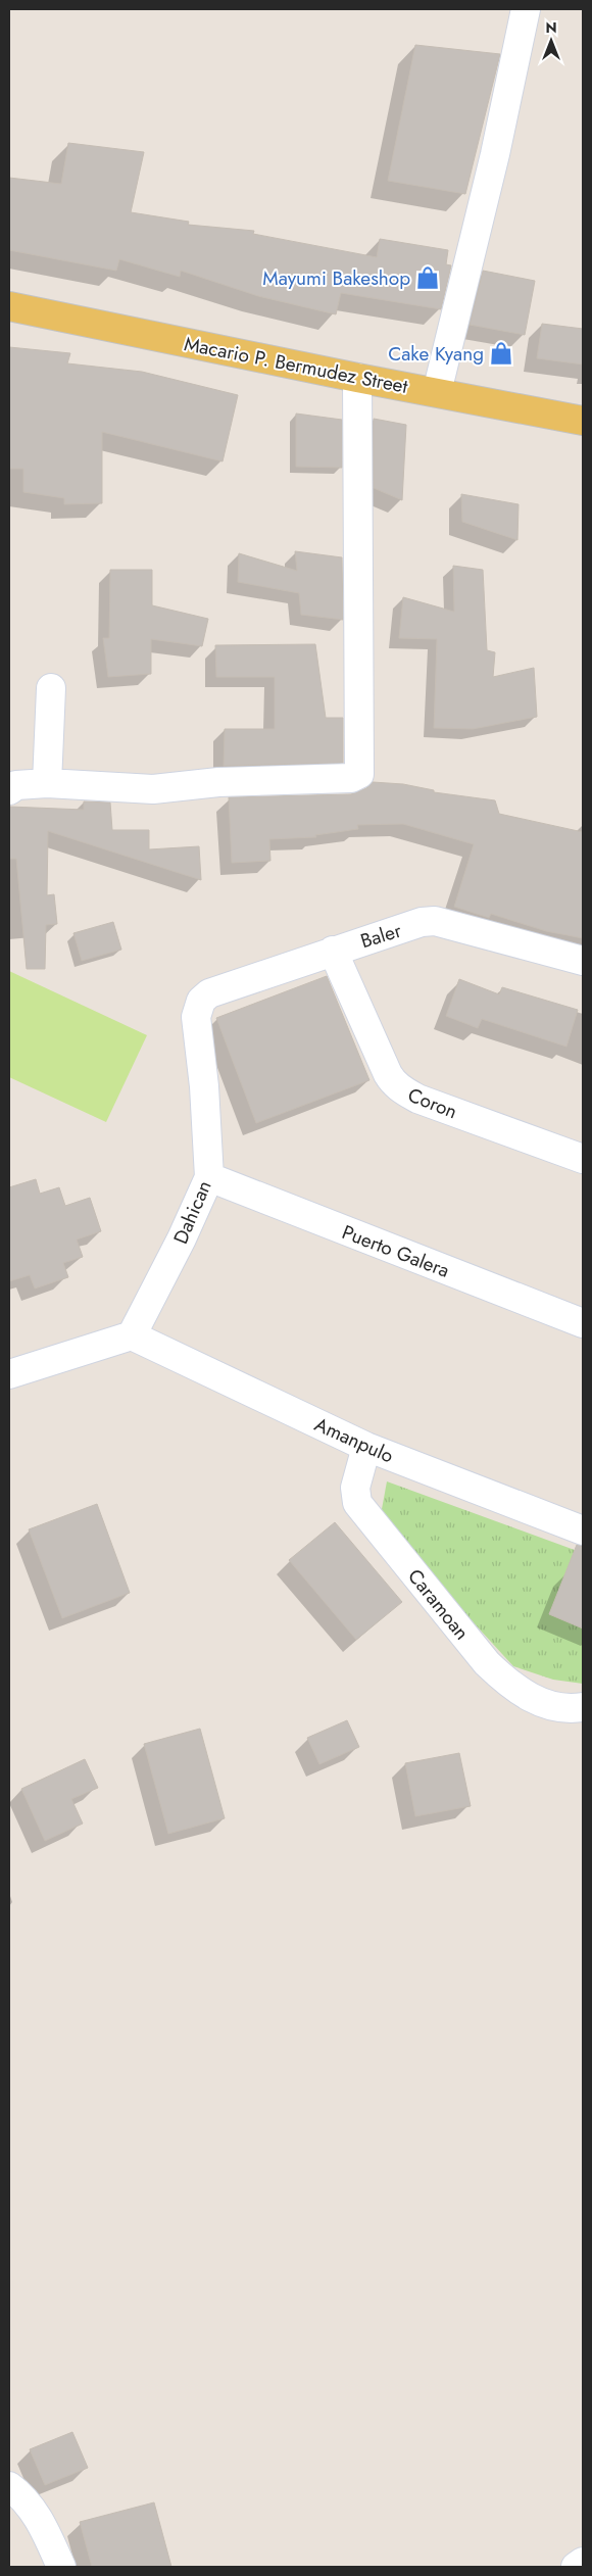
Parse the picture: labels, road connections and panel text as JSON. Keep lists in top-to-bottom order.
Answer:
{
  "streets": {
    "main road": ["Macario P. Bermudez Street"],
    "street": [
      "Baler",
      "Coron",
      "Dahican",
      "Puerto Galera",
      "Amanpulo",
      "Caramoan"
    ]
  },
  "crossings": [
    ["Baler", "Coron"],
    ["Baler", "Dahican"],
    ["Dahican", "Puerto Galera"],
    ["Dahican", "Amanpulo"],
    ["Amanpulo", "Caramoan"]
  ],
  "places": {
    "shop": ["Mayumi Bakeshop", "Cake Kyang"]
  },
  "north": "top"
}
